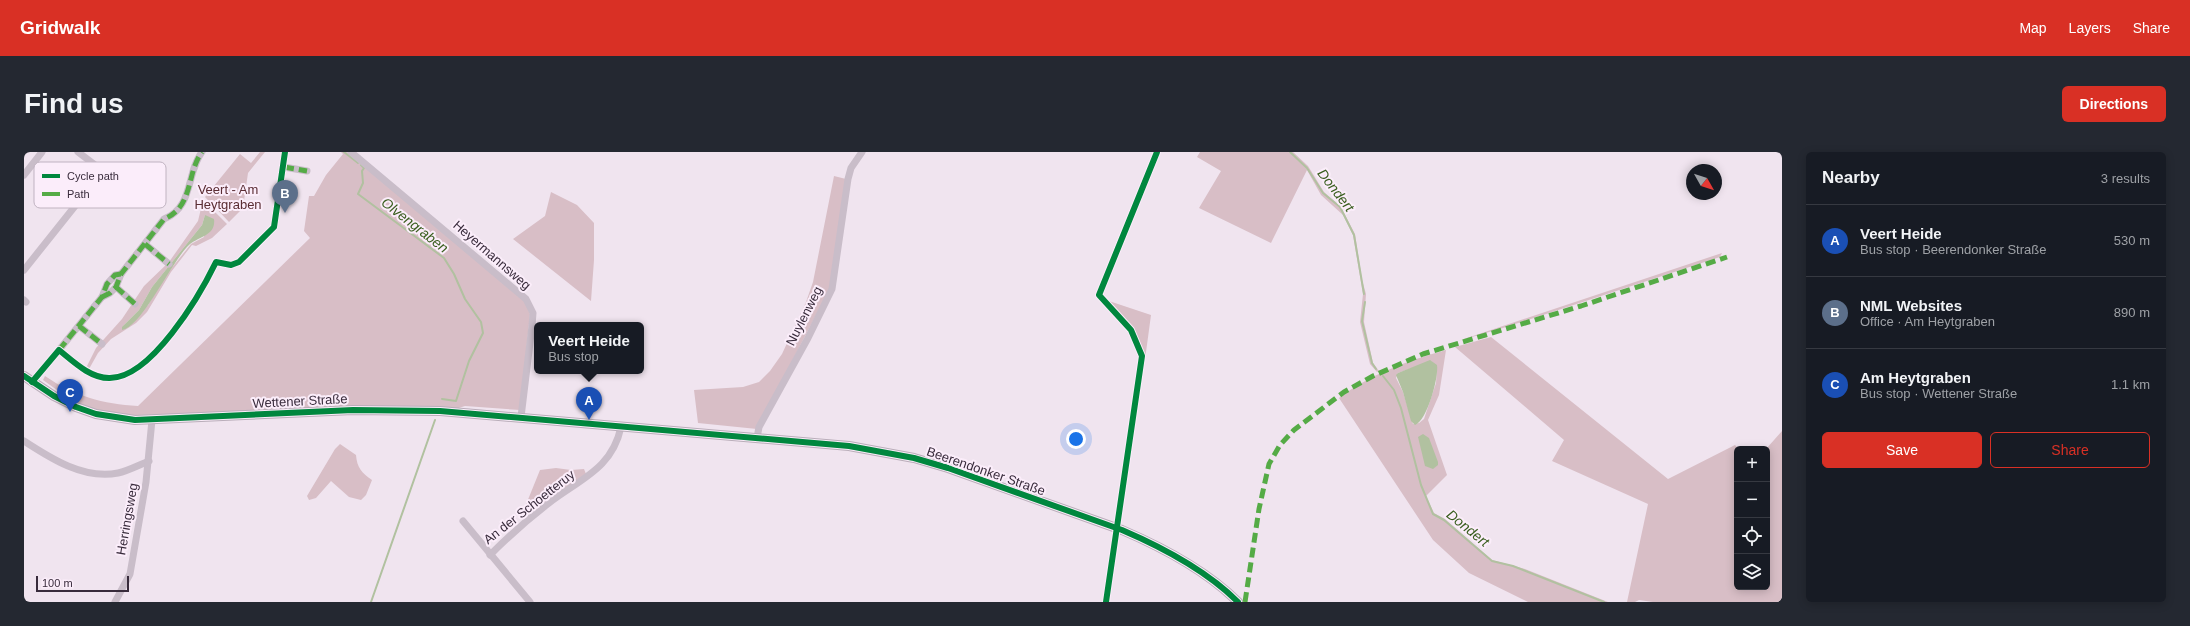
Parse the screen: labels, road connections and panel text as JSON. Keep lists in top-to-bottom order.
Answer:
{
  "streets": {
    "street": [
      "Heyermannsweg",
      "Nuylenweg",
      "Wettener Straße",
      "Beerendonker Straße",
      "An der Schoetteruy",
      "Herringsweg"
    ]
  },
  "crossings": [
    ["Heyermannsweg", "Wettener Straße"],
    ["Nuylenweg", "Beerendonker Straße"],
    ["Wettener Straße", "Beerendonker Straße"],
    ["Wettener Straße", "Herringsweg"],
    ["Beerendonker Straße", "An der Schoetteruy"]
  ],
  "water": ["Dondert", "Olvengraben"],
  "parks": ["Veert - Am Heytgraben"],
  "legend": ["Cycle path", "Path"],
  "scale_bar": "100 m",
  "north": "bottom right",
  "page": {
    "header": "Gridwalk",
    "nav": ["Map", "Layers", "Share"],
    "buttons": [
      "Directions",
      ["Save", "Share"]
    ],
    "title": "Find us",
    "heading": ["Nearby", "3 results"],
    "pins": ["B", "C", "A"],
    "list": [
      {
        "mark": "A",
        "name": "Veert Heide",
        "note": "Bus stop · Beerendonker Straße",
        "value": "530 m"
      },
      {
        "mark": "B",
        "name": "NML Websites",
        "note": "Office · Am Heytgraben",
        "value": "890 m"
      },
      {
        "mark": "C",
        "name": "Am Heytgraben",
        "note": "Bus stop · Wettener Straße",
        "value": "1.1 km"
      }
    ],
    "popup": ["Veert Heide", "Bus stop"],
    "map_buttons": ["+", "−"],
    "scale": "100 m"
  }
}
